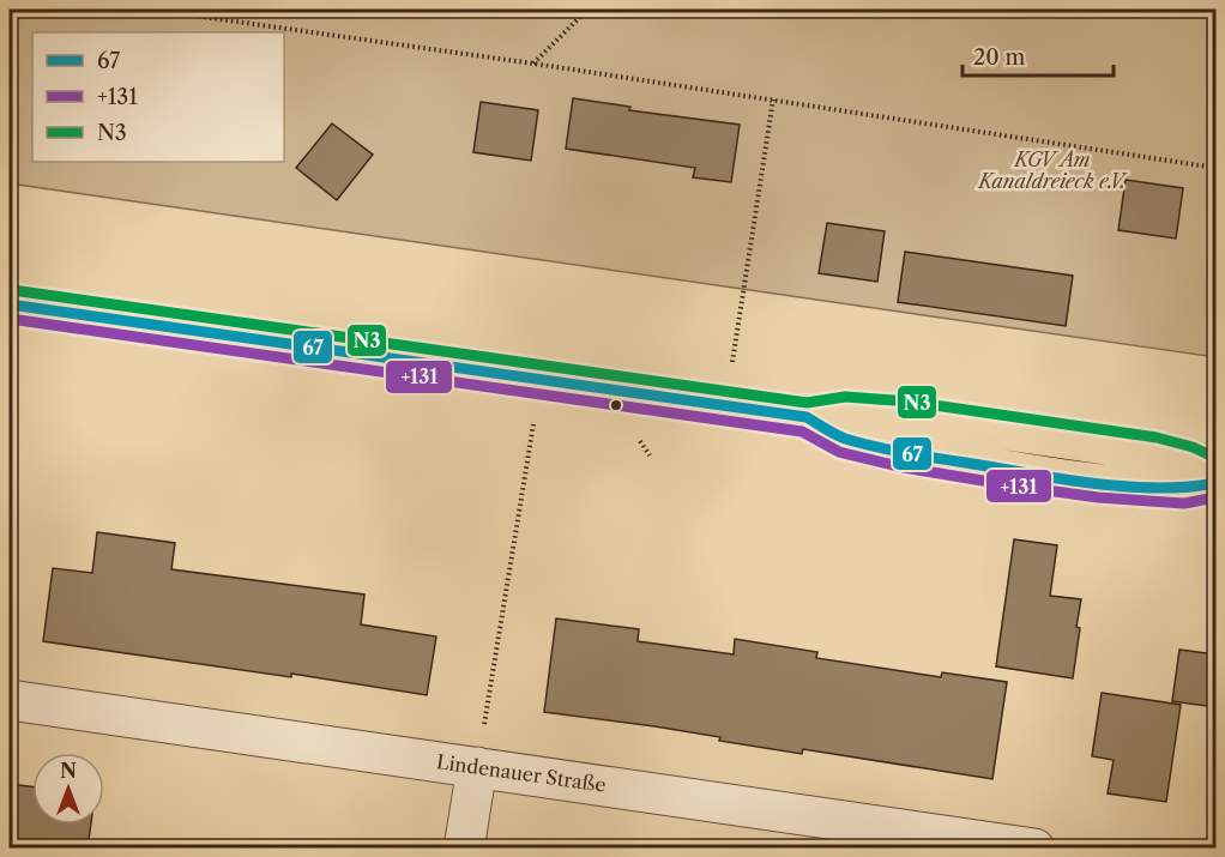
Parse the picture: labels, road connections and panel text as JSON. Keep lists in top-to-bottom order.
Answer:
{
  "streets": {
    "street": ["Lindenauer Straße"]
  },
  "parks": ["KGV Am Kanaldreieck e.V."],
  "lines": ["transit line N3", "transit line 67", "transit line +131"],
  "legend": ["67", "+131", "N3"],
  "scale_bar": "20 m",
  "north": "top"
}
